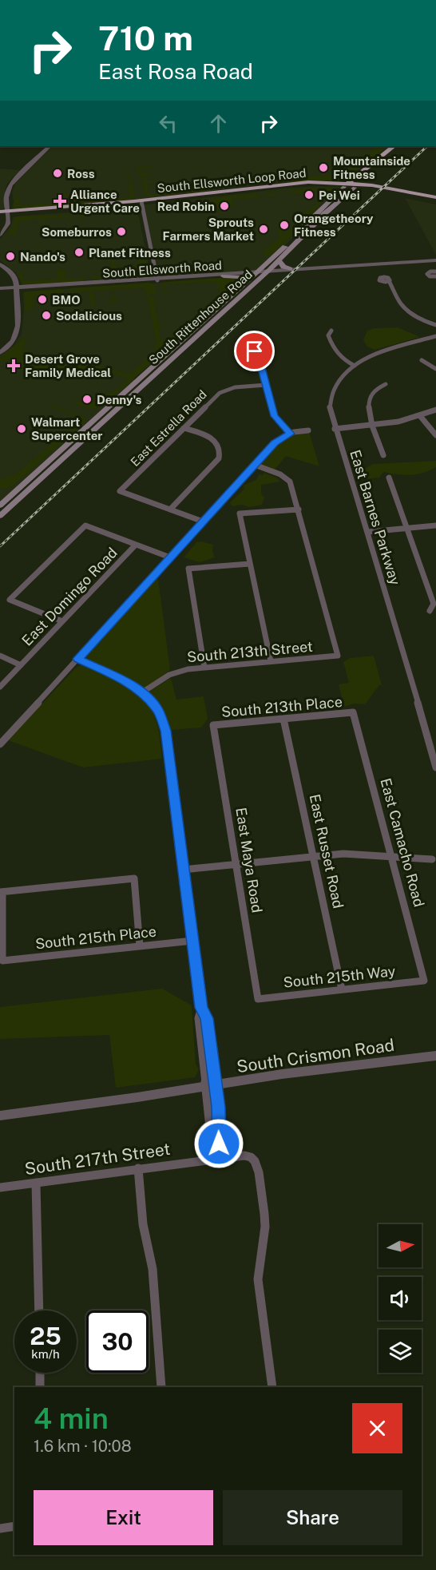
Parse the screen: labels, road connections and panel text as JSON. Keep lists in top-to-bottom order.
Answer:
{
  "streets": {
    "main road": ["South Ellsworth Loop Road", "South Rittenhouse Road"],
    "street": [
      "South Ellsworth Road",
      "East Estrella Road",
      "East Barnes Parkway",
      "East Domingo Road",
      "South 213th Street",
      "South 213th Place",
      "East Camacho Road",
      "East Russet Road",
      "East Maya Road",
      "South 215th Place",
      "South 215th Way",
      "South Crismon Road",
      "South 217th Street"
    ]
  },
  "crossings": [
    ["South Ellsworth Loop Road", "South Rittenhouse Road"],
    ["South Ellsworth Road", "South Rittenhouse Road"],
    ["South 213th Place", "East Camacho Road"],
    ["South 213th Place", "East Russet Road"],
    ["South 213th Place", "East Maya Road"],
    ["East Camacho Road", "South 215th Way"],
    ["East Russet Road", "South 215th Way"],
    ["East Maya Road", "South 215th Way"]
  ],
  "places": {
    "other": [
      "Mountainside Fitness",
      "Ross",
      "Pei Wei",
      "Red Robin",
      "Orangetheory Fitness",
      "Sprouts Farmers Market",
      "Someburros",
      "Planet Fitness",
      "Nando's",
      "BMO",
      "Sodalicious",
      "Denny's",
      "Walmart Supercenter"
    ],
    "health": ["Alliance Urgent Care", "Desert Grove Family Medical"]
  },
  "north": "right",
  "page": {
    "turn": ["710 m", "East Rosa Road"],
    "speed": "25 km/h",
    "limit": "30",
    "heading": ["4 min", "1.6 km · 10:08"],
    "buttons": ["Exit", "Share"]
  }
}
